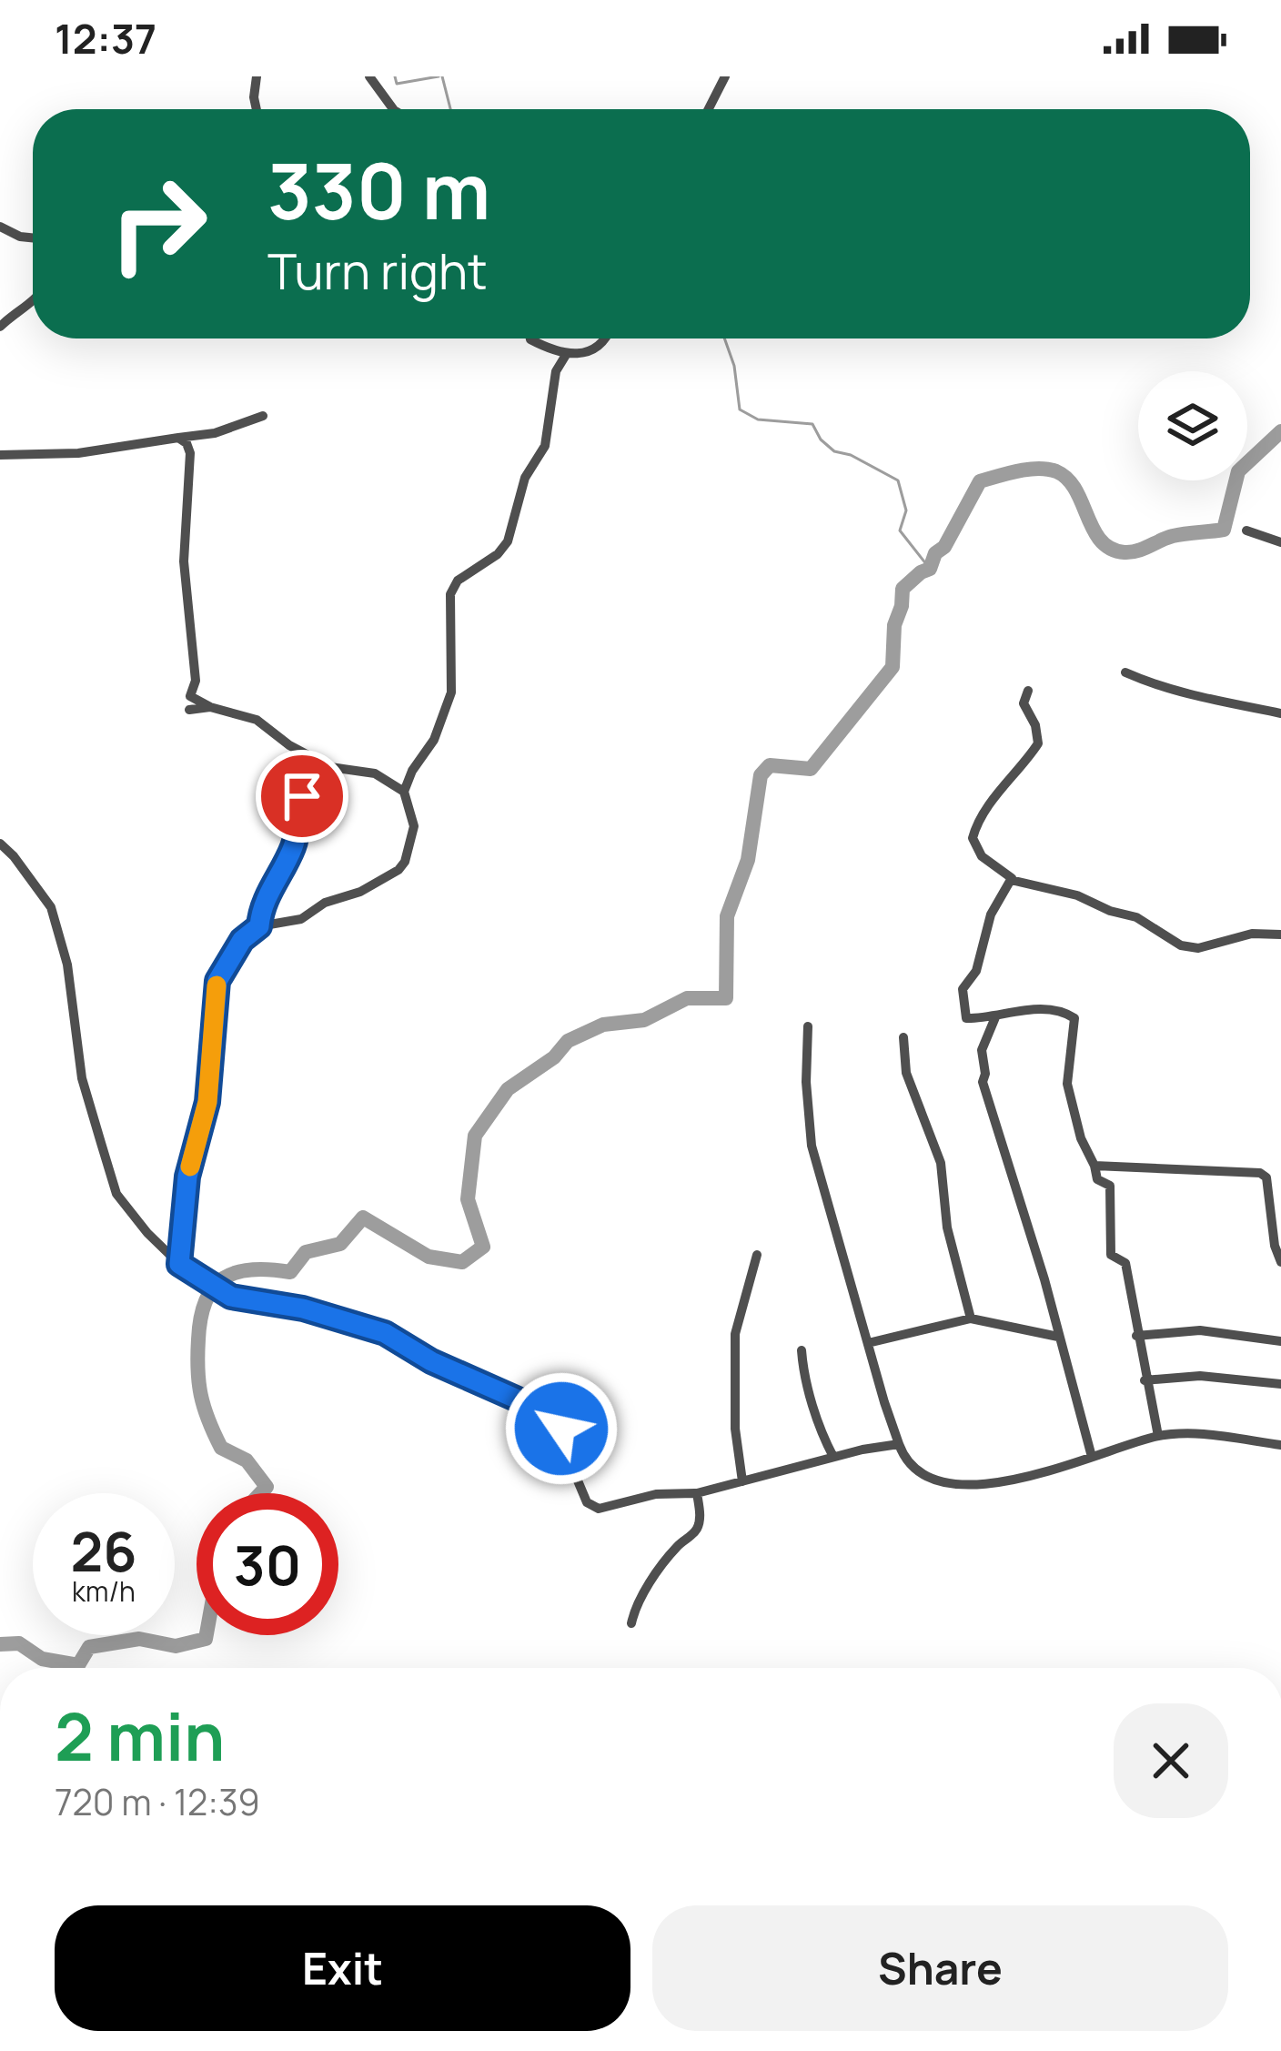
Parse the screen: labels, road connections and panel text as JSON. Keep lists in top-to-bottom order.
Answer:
{
  "page": {
    "status": "12:37",
    "turn": ["330 m", "Turn right"],
    "speed": "26 km/h",
    "limit": "30",
    "heading": ["2 min", "720 m · 12:39"],
    "buttons": ["Exit", "Share"]
  }
}
